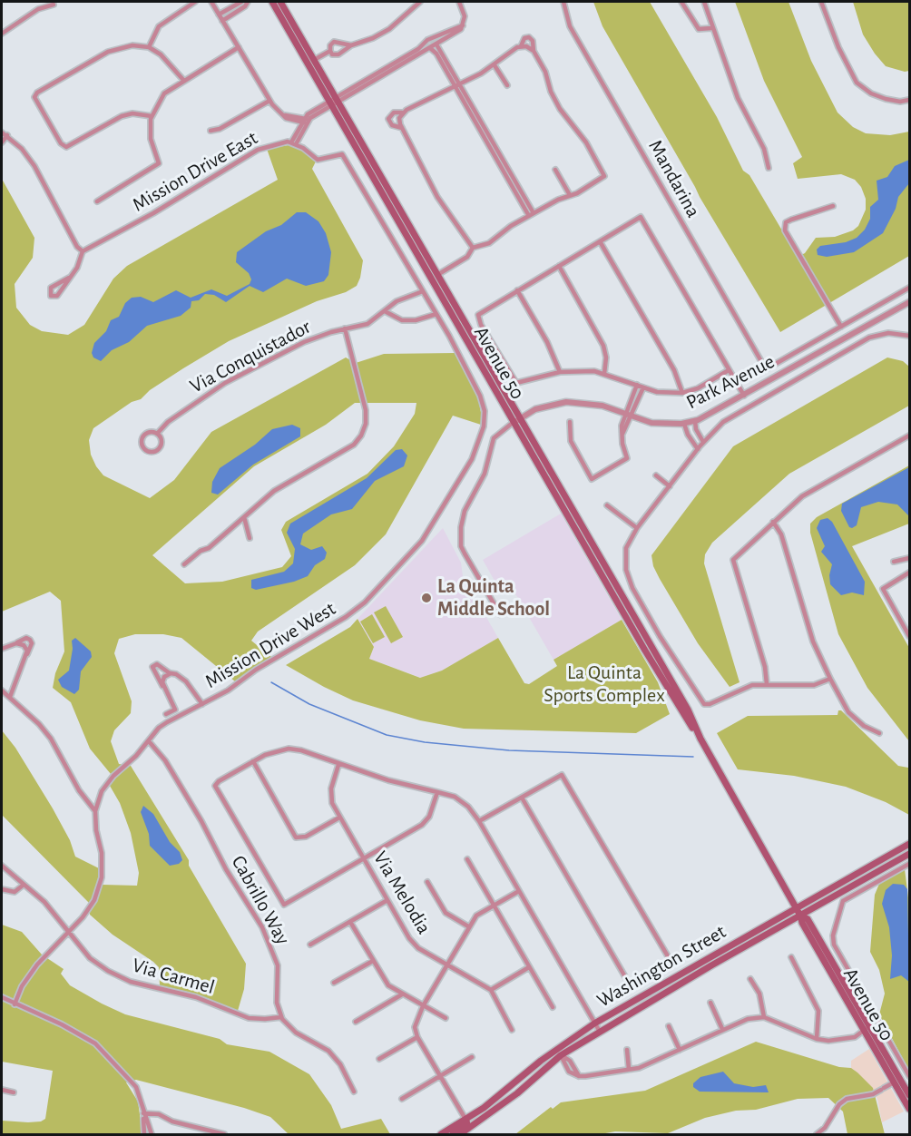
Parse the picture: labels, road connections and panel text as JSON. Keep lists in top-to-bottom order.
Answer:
{
  "streets": {
    "main road": ["Avenue 50", "Washington Street"],
    "street": [
      "Mission Drive East",
      "Mandarina",
      "Via Conquistador",
      "Park Avenue",
      "Mission Drive West",
      "Via Melodia",
      "Cabrillo Way",
      "Via Carmel"
    ]
  },
  "crossings": [
    ["Via Conquistador", "Mission Drive West"],
    ["Avenue 50", "Park Avenue"],
    ["Avenue 50", "Washington Street"],
    ["Mission Drive West", "Cabrillo Way"],
    ["Mission Drive West", "Via Carmel"],
    ["Cabrillo Way", "Via Carmel"]
  ],
  "parks": ["La Quinta Sports Complex"],
  "places": ["La Quinta Middle School"]
}
